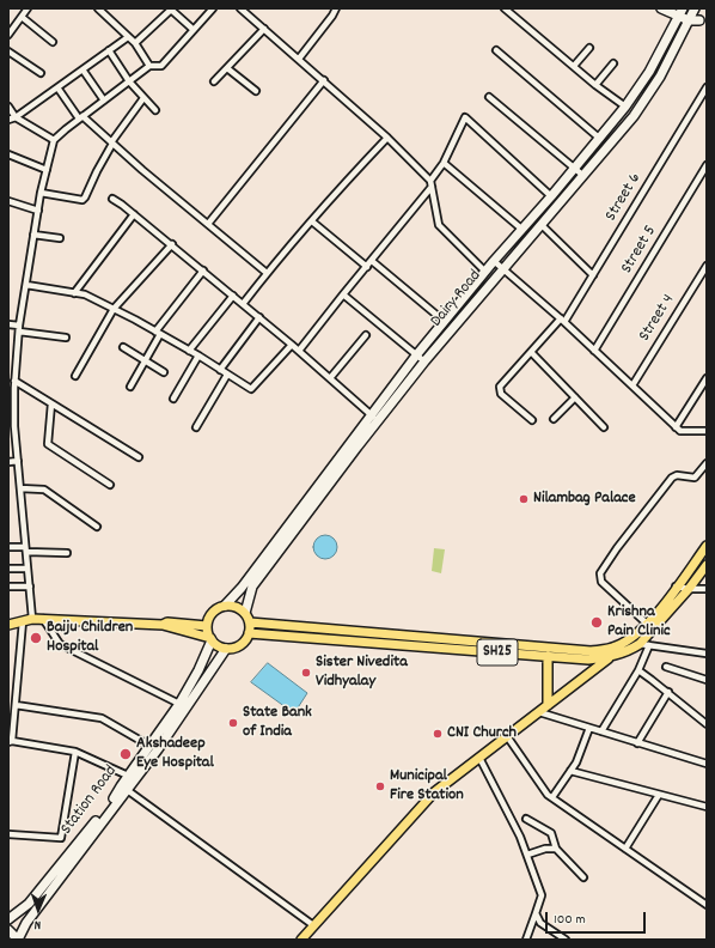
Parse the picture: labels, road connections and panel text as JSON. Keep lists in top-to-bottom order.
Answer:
{
  "streets": {
    "main road": ["Dairy Road", "SH25", "Station Road"],
    "street": ["Street 6", "Street 5", "Street 4"]
  },
  "crossings": [
    ["Dairy Road", "SH25"],
    ["Dairy Road", "Station Road"],
    ["SH25", "Station Road"]
  ],
  "places": [
    "Nilambag Palace",
    "Krishna Pain Clinic",
    "Baiju Children Hospital",
    "Sister Nivedita Vidhyalay",
    "State Bank of India",
    "CNI Church",
    "Akshadeep Eye Hospital",
    "Municipal Fire Station"
  ],
  "scale_bar": "100 m",
  "north": "bottom"
}
